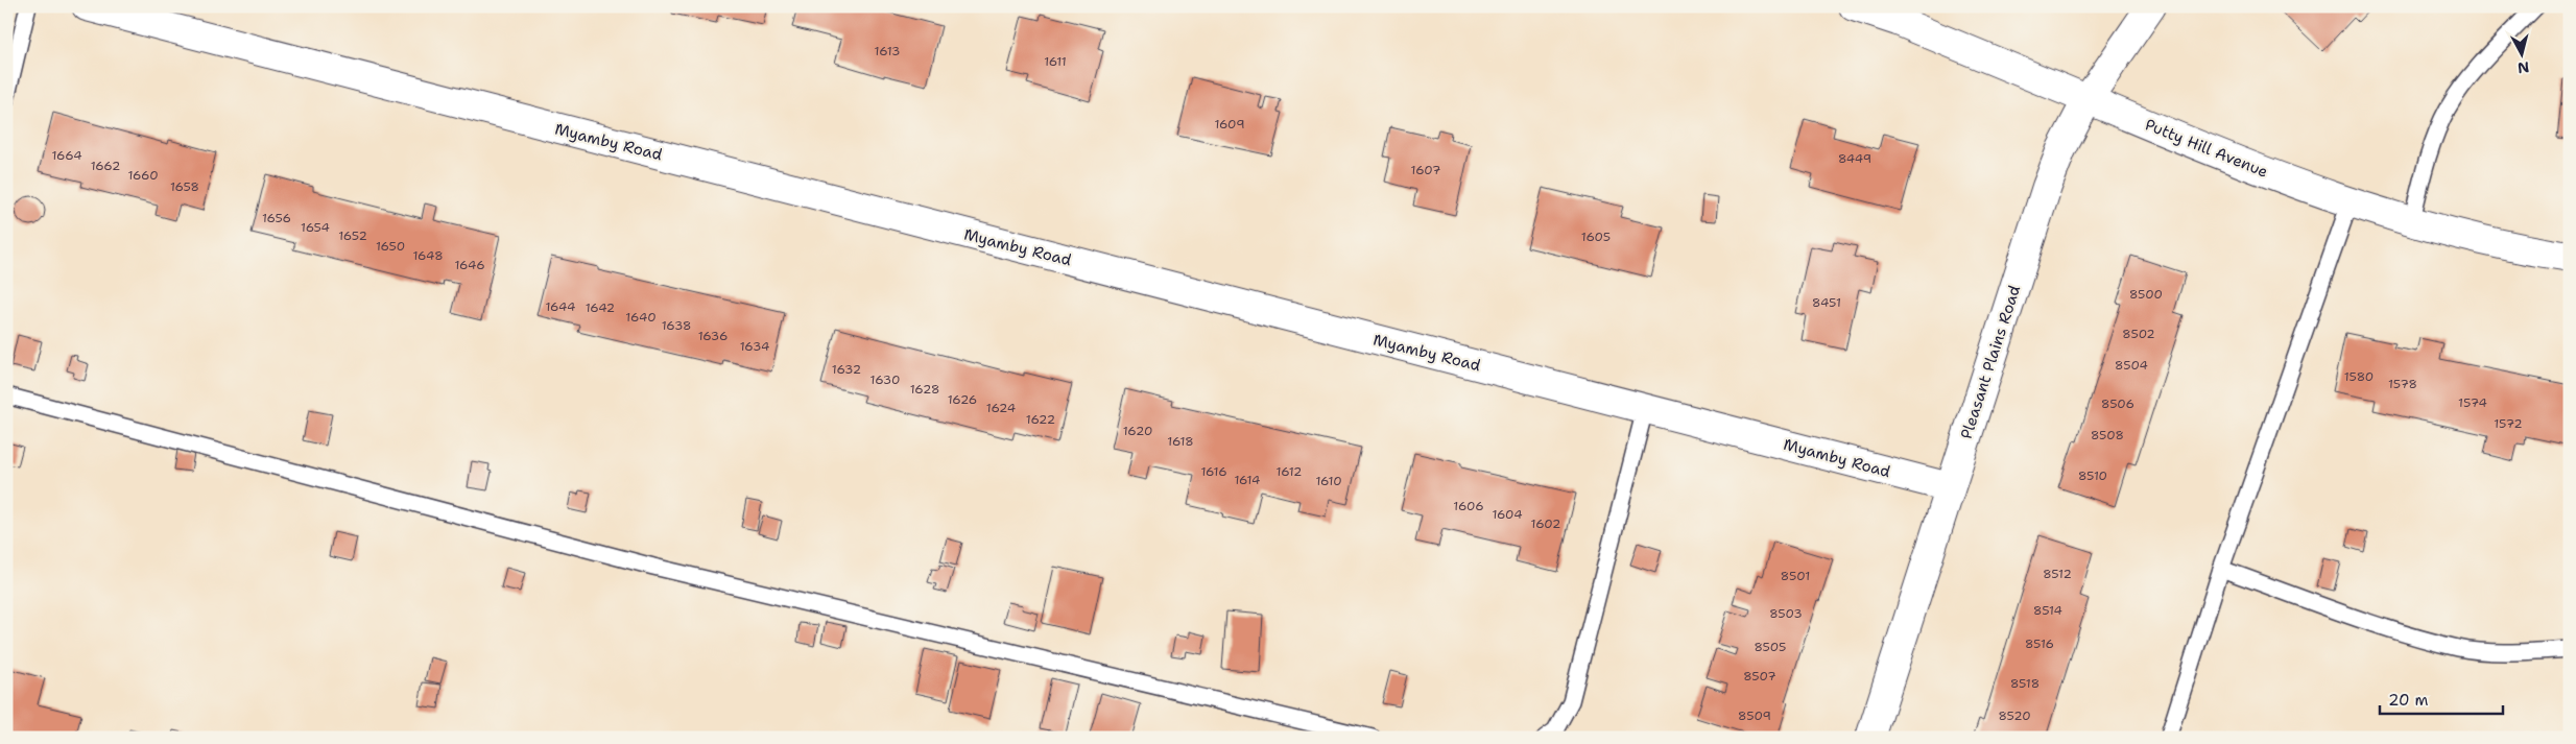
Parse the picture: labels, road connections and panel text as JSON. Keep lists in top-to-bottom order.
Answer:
{
  "streets": {
    "street": ["Myamby Road", "Putty Hill Avenue", "Pleasant Plains Road"]
  },
  "crossings": [
    ["Myamby Road", "Pleasant Plains Road"],
    ["Putty Hill Avenue", "Pleasant Plains Road"]
  ],
  "house_numbers": [
    "1613",
    "1611",
    "1609",
    "1664",
    "8449",
    "1662",
    "1607",
    "1660",
    "1658",
    "1656",
    "1654",
    "1652",
    "1605",
    "1650",
    "1648",
    "1646",
    "8500",
    "8451",
    "1644",
    "1642",
    "1640",
    "1638",
    "8502",
    "1636",
    "1634",
    "8504",
    "1632",
    "1580",
    "1630",
    "1578",
    "1628",
    "1626",
    "1574",
    "8506",
    "1624",
    "1622",
    "1572",
    "1620",
    "8508",
    "1618",
    "1616",
    "1612",
    "8510",
    "1614",
    "1610",
    "1606",
    "1604",
    "1602",
    "8512",
    "8501",
    "8514",
    "8503",
    "8516",
    "8505",
    "8507",
    "8518",
    "8509",
    "8520"
  ],
  "scale_bar": "20 m",
  "north": "bottom"
}
